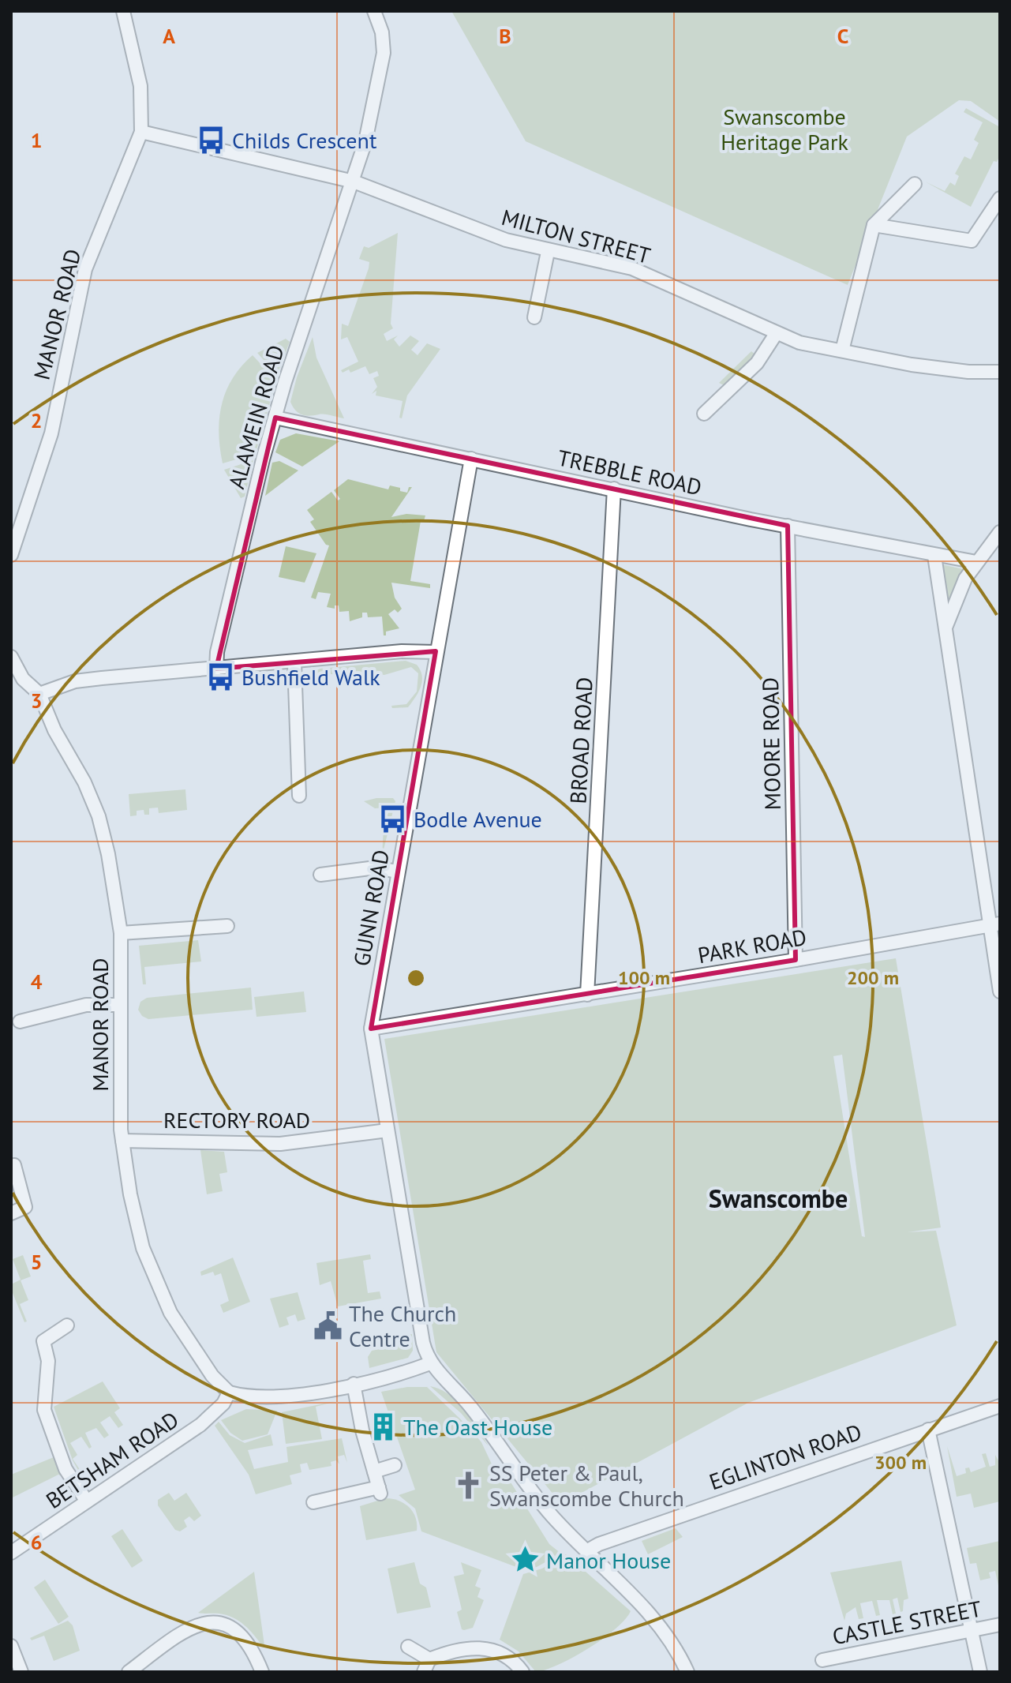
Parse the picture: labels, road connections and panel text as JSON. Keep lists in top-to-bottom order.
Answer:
{
  "streets": {
    "street": [
      "MILTON STREET",
      "MANOR ROAD",
      "ALAMEIN ROAD",
      "TREBBLE ROAD",
      "BROAD ROAD",
      "MOORE ROAD",
      "GUNN ROAD",
      "PARK ROAD",
      "RECTORY ROAD",
      "EGLINTON ROAD",
      "BETSHAM ROAD",
      "CASTLE STREET"
    ]
  },
  "crossings": [
    ["MILTON STREET", "MANOR ROAD"],
    ["MILTON STREET", "ALAMEIN ROAD"],
    ["MANOR ROAD", "RECTORY ROAD"],
    ["MANOR ROAD", "BETSHAM ROAD"],
    ["ALAMEIN ROAD", "TREBBLE ROAD"],
    ["TREBBLE ROAD", "BROAD ROAD"],
    ["TREBBLE ROAD", "MOORE ROAD"],
    ["TREBBLE ROAD", "GUNN ROAD"],
    ["BROAD ROAD", "PARK ROAD"],
    ["MOORE ROAD", "PARK ROAD"],
    ["GUNN ROAD", "PARK ROAD"],
    ["GUNN ROAD", "RECTORY ROAD"]
  ],
  "districts": ["Swanscombe"],
  "parks": ["Swanscombe Heritage Park"],
  "places": {
    "bus stop": ["Childs Crescent", "Bushfield Walk", "Bodle Avenue"],
    "public building": ["The Church Centre"],
    "building": ["The Oast House"],
    "church": ["SS Peter & Paul, Swanscombe Church"],
    "place": ["Manor House"]
  },
  "grid": {
    "columns": ["A", "B", "C"],
    "rows": [
      "1",
      "2",
      "3",
      "4",
      "5",
      "6"
    ]
  },
  "rings": ["100 m", "200 m", "300 m"]
}
